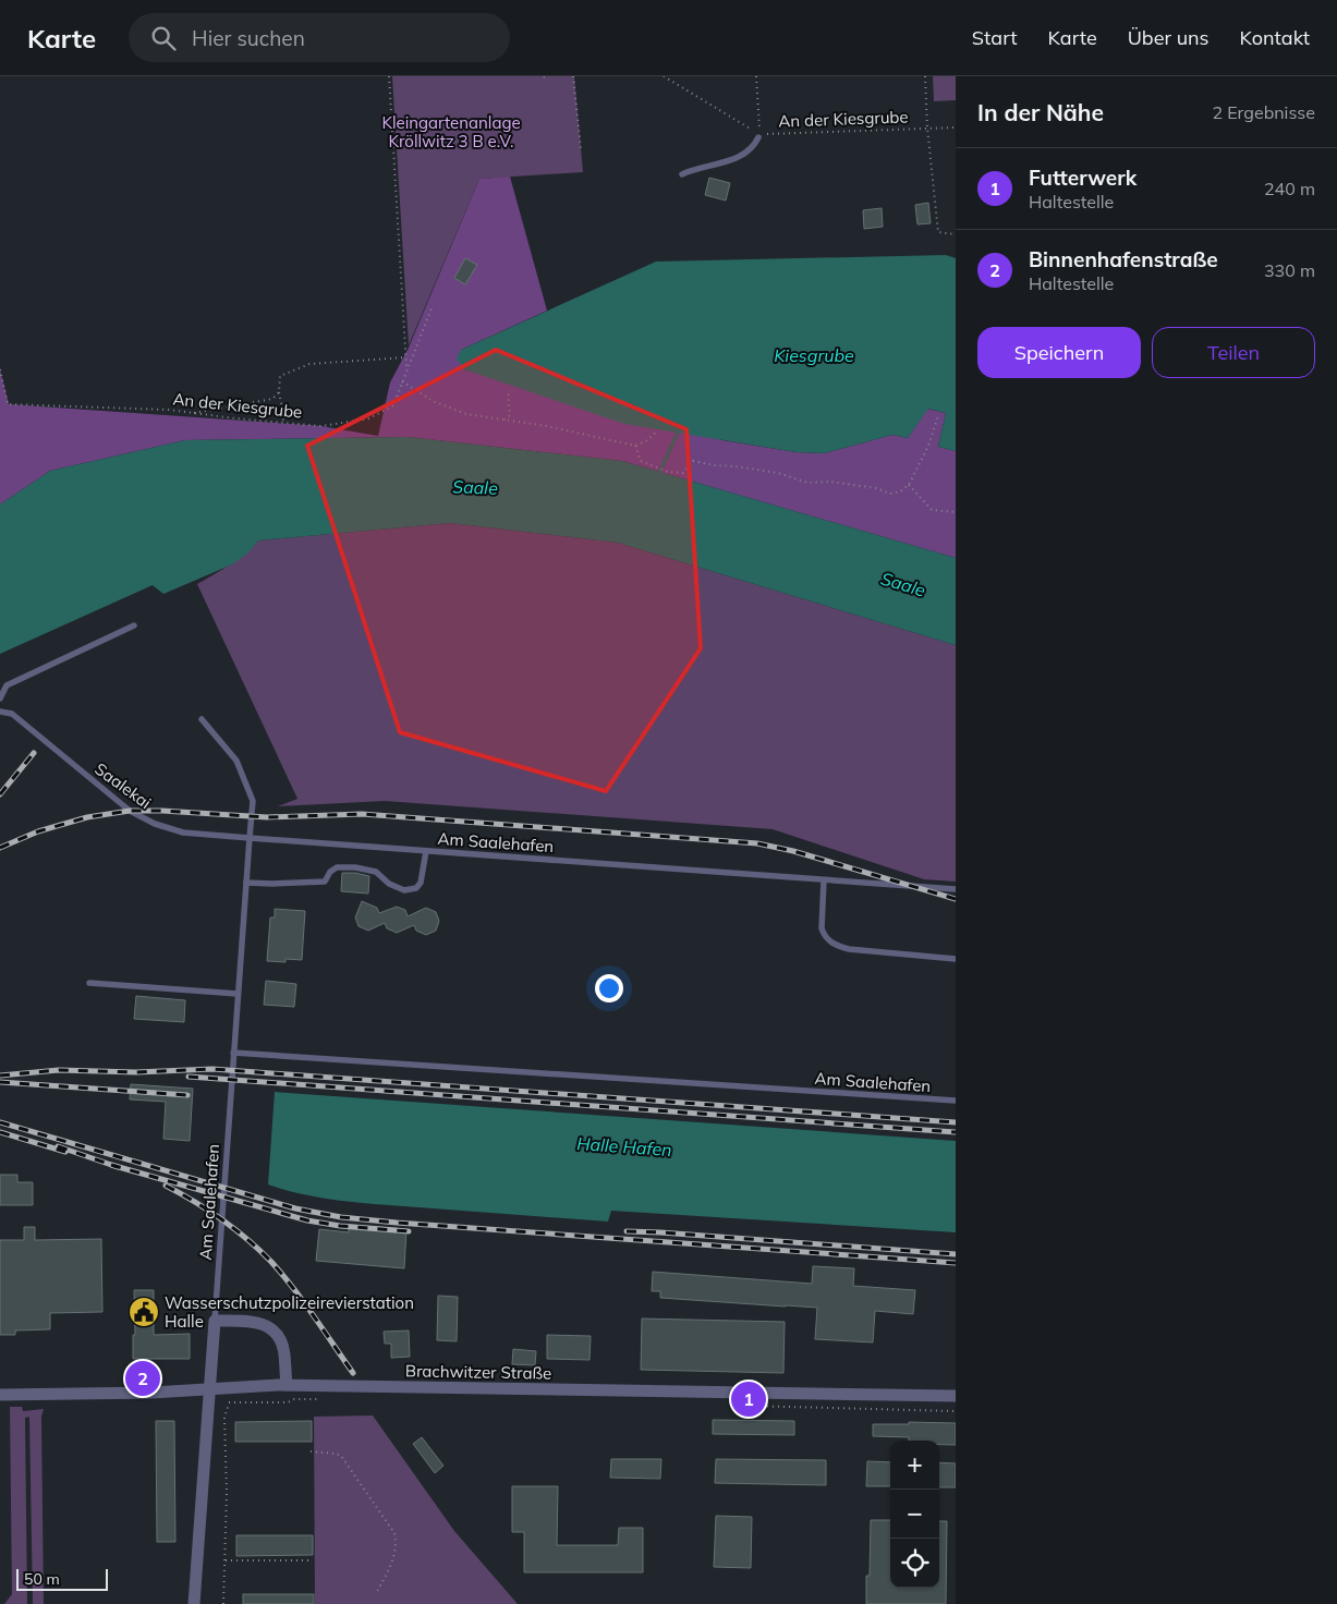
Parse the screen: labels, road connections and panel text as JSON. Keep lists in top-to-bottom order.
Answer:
{
  "streets": {
    "street": ["Brachwitzer Straße"],
    "lane": ["Saalekai", "Am Saalehafen"],
    "path": ["An der Kiesgrube"]
  },
  "crossings": [
    ["Saalekai", "Am Saalehafen"]
  ],
  "water": ["Kiesgrube", "Saale", "Halle Hafen"],
  "parks": ["Kleingartenanlage Kröllwitz 3 B e.V."],
  "places": {
    "public building": ["Wasserschutzpolizeirevierstation Halle"]
  },
  "scale_bar": "50 m",
  "page": {
    "header": "Karte",
    "search": "Hier suchen",
    "nav": [
      "Start",
      "Karte",
      "Über uns",
      "Kontakt"
    ],
    "heading": ["In der Nähe", "2 Ergebnisse"],
    "list": [
      {
        "mark": "1",
        "name": "Futterwerk",
        "note": "Haltestelle",
        "value": "240 m"
      },
      {
        "mark": "2",
        "name": "Binnenhafenstraße",
        "note": "Haltestelle",
        "value": "330 m"
      }
    ],
    "buttons": ["Speichern", "Teilen"],
    "pins": ["2", "1"],
    "map_buttons": ["+", "−"],
    "scale": "50 m"
  }
}
